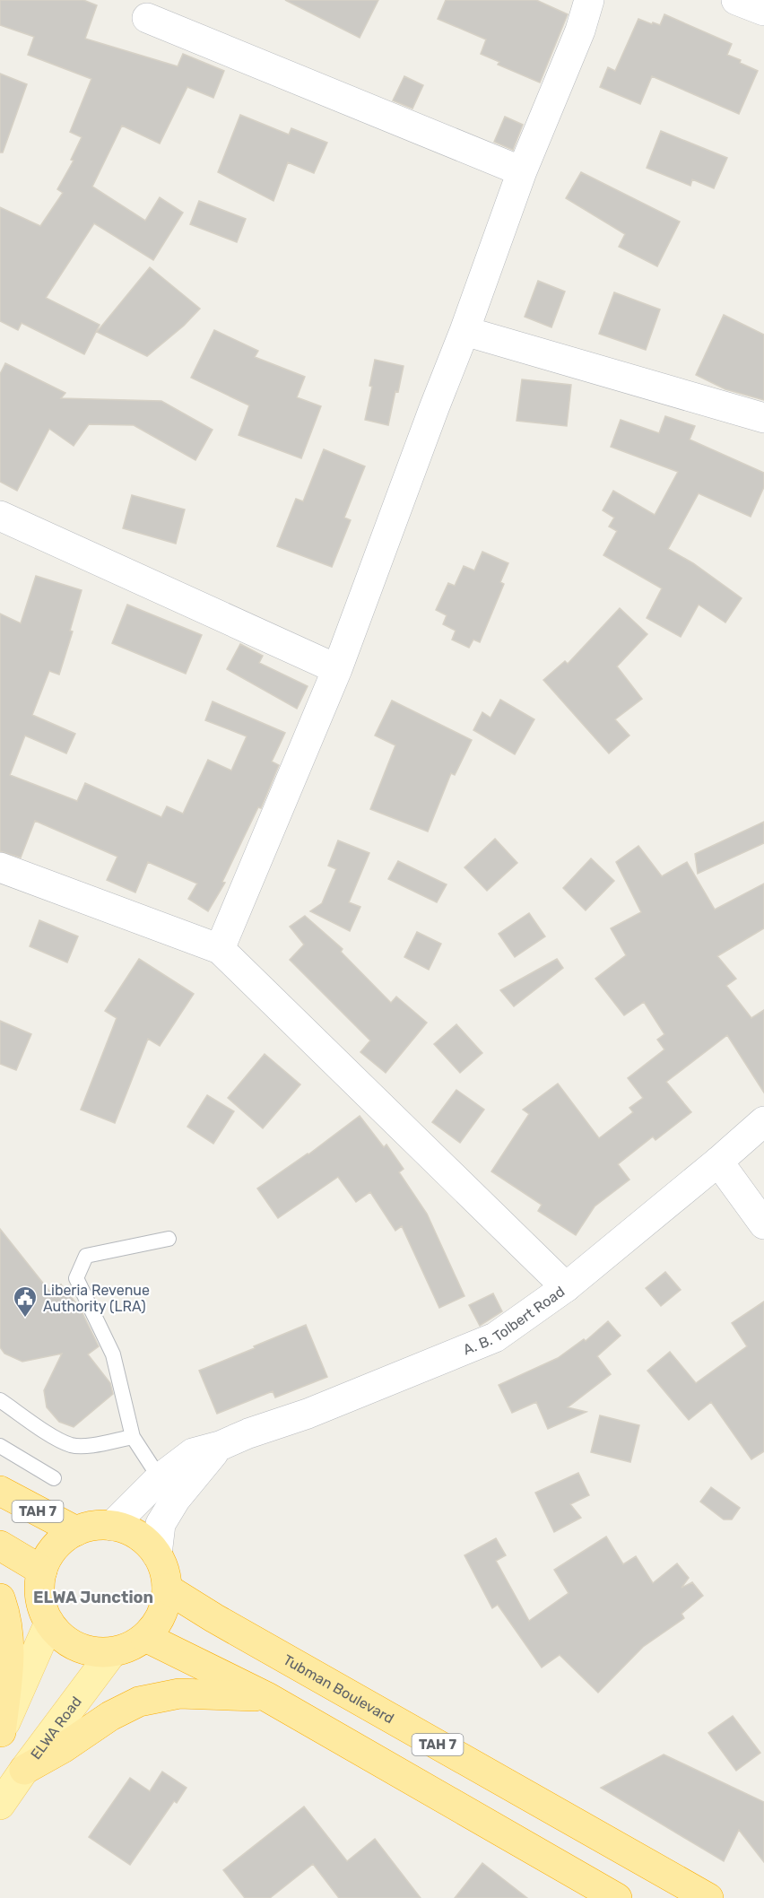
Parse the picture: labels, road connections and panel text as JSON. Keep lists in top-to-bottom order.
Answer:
{
  "streets": {
    "highway": ["TAH 7", "Tubman Boulevard"],
    "main road": ["ELWA Road"],
    "street": ["A. B. Tolbert Road"]
  },
  "crossings": [
    ["A. B. Tolbert Road", "TAH 7"],
    ["A. B. Tolbert Road", "Tubman Boulevard"],
    ["A. B. Tolbert Road", "ELWA Road"],
    ["TAH 7", "Tubman Boulevard"],
    ["TAH 7", "ELWA Road"],
    ["Tubman Boulevard", "ELWA Road"]
  ],
  "districts": ["ELWA Junction"],
  "places": {
    "public building": ["Liberia Revenue Authority (LRA)"]
  }
}
